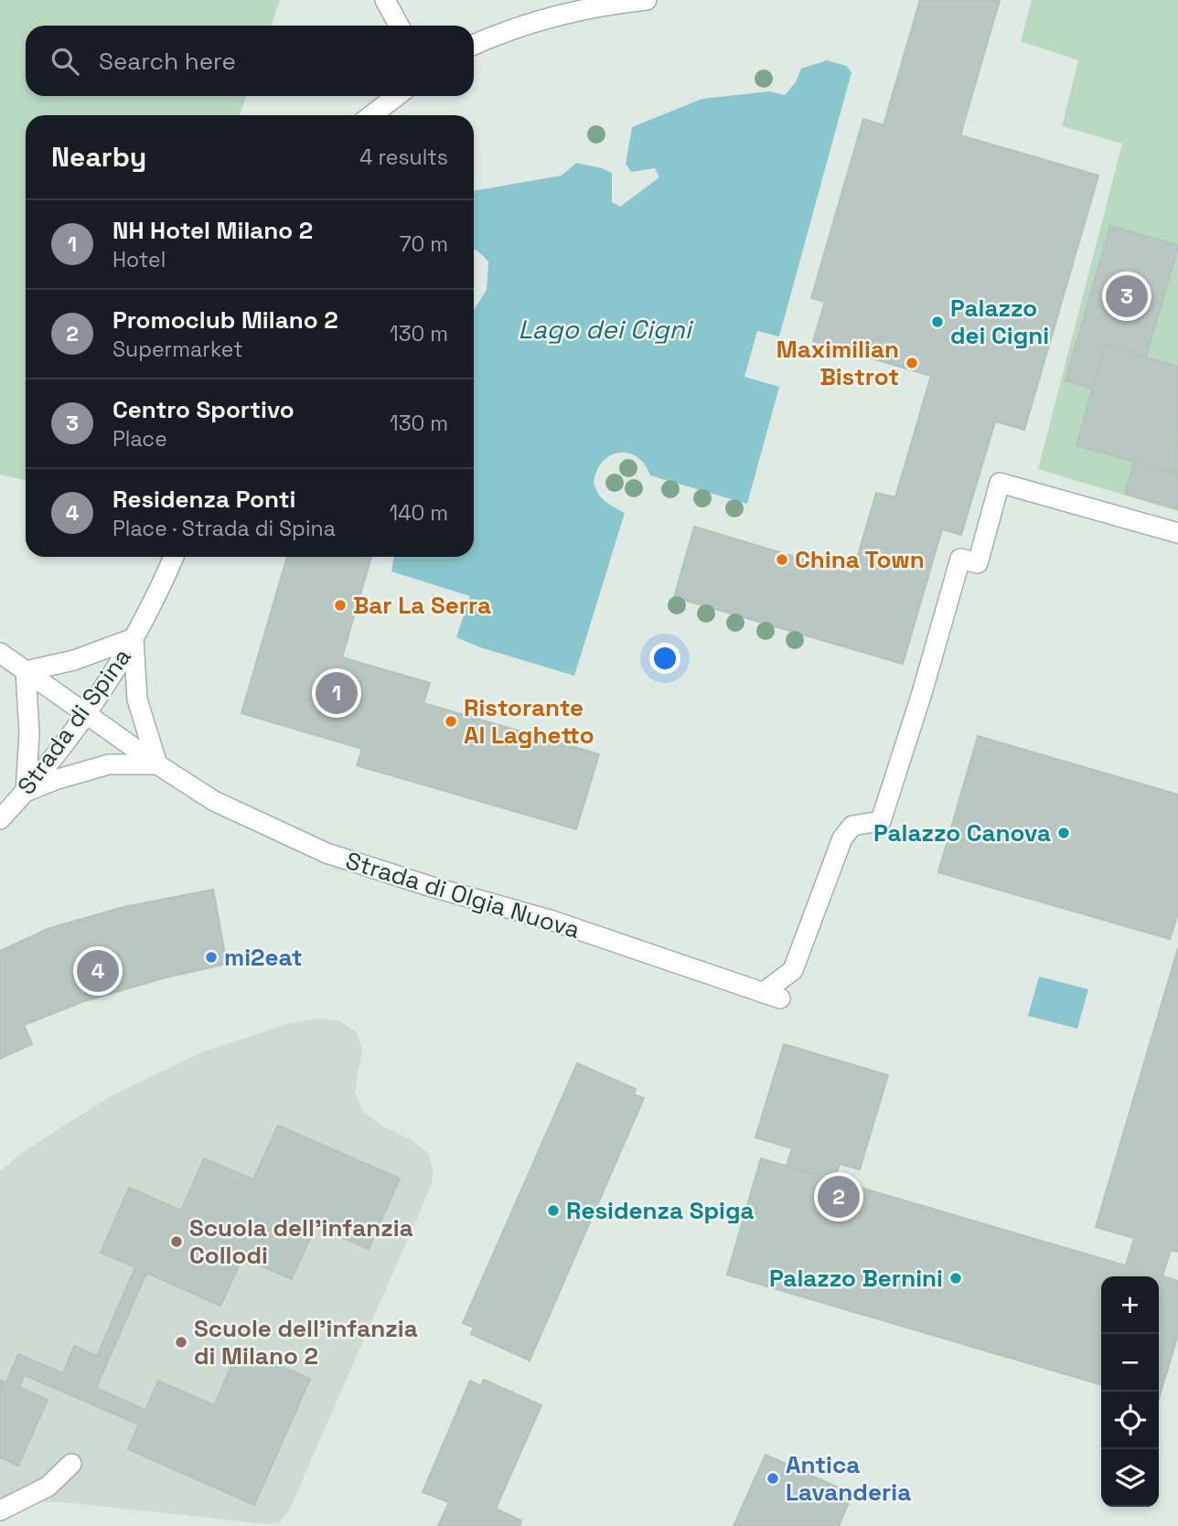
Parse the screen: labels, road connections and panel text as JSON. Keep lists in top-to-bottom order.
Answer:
{
  "streets": {
    "street": ["Strada di Spina", "Strada di Olgia Nuova"]
  },
  "crossings": [
    ["Strada di Spina", "Strada di Olgia Nuova"]
  ],
  "water": ["Lago dei Cigni"],
  "places": [
    "Palazzo dei Cigni",
    "Maximilian Bistrot",
    "China Town",
    "Bar La Serra",
    "Ristorante Al Laghetto",
    "Palazzo Canova",
    "mi2eat",
    "Residenza Spiga",
    "Scuola dell’infanzia Collodi",
    "Palazzo Bernini",
    "Scuole dell'infanzia di Milano 2",
    "Antica Lavanderia"
  ],
  "page": {
    "search": "Search here",
    "heading": ["Nearby", "4 results"],
    "list": [
      {
        "mark": "1",
        "name": "NH Hotel Milano 2",
        "note": "Hotel",
        "value": "70 m"
      },
      {
        "mark": "2",
        "name": "Promoclub Milano 2",
        "note": "Supermarket",
        "value": "130 m"
      },
      {
        "mark": "3",
        "name": "Centro Sportivo",
        "note": "Place",
        "value": "130 m"
      },
      {
        "mark": "4",
        "name": "Residenza Ponti",
        "note": "Place · Strada di Spina",
        "value": "140 m"
      }
    ],
    "pins": [
      "3",
      "1",
      "4",
      "2"
    ],
    "map_buttons": ["+", "−"]
  }
}
